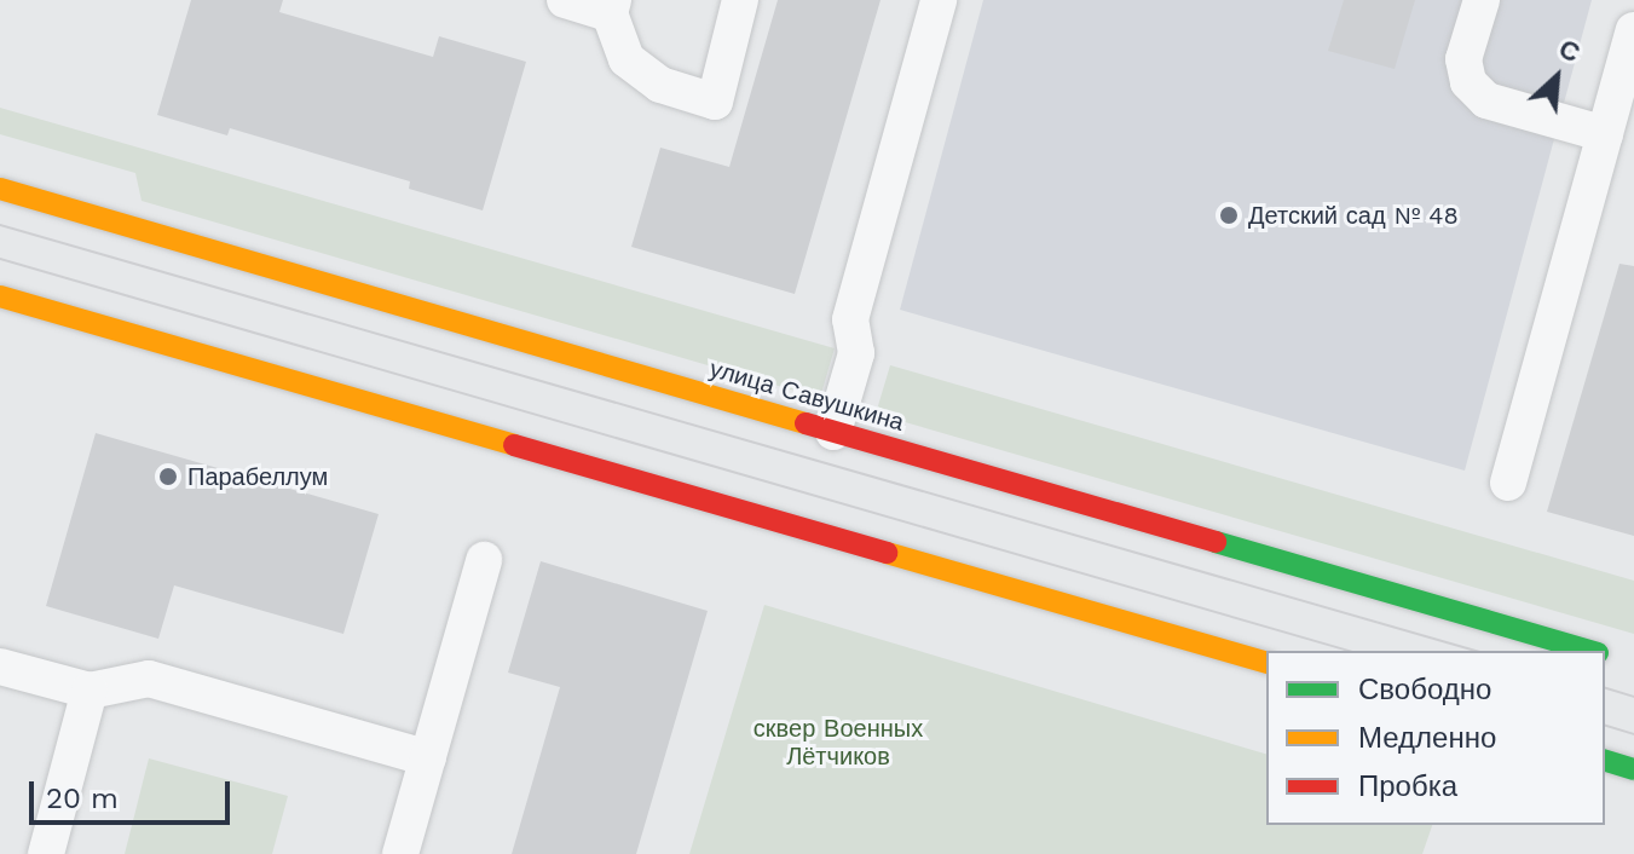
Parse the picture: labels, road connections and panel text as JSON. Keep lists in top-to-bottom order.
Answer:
{
  "streets": {
    "main road": ["улица Савушкина"]
  },
  "parks": ["сквер Военных Лётчиков"],
  "places": ["Детский сад № 48", "Парабеллум"],
  "legend": ["Свободно", "Медленно", "Пробка"],
  "scale_bar": "20 m",
  "north": "top right"
}
